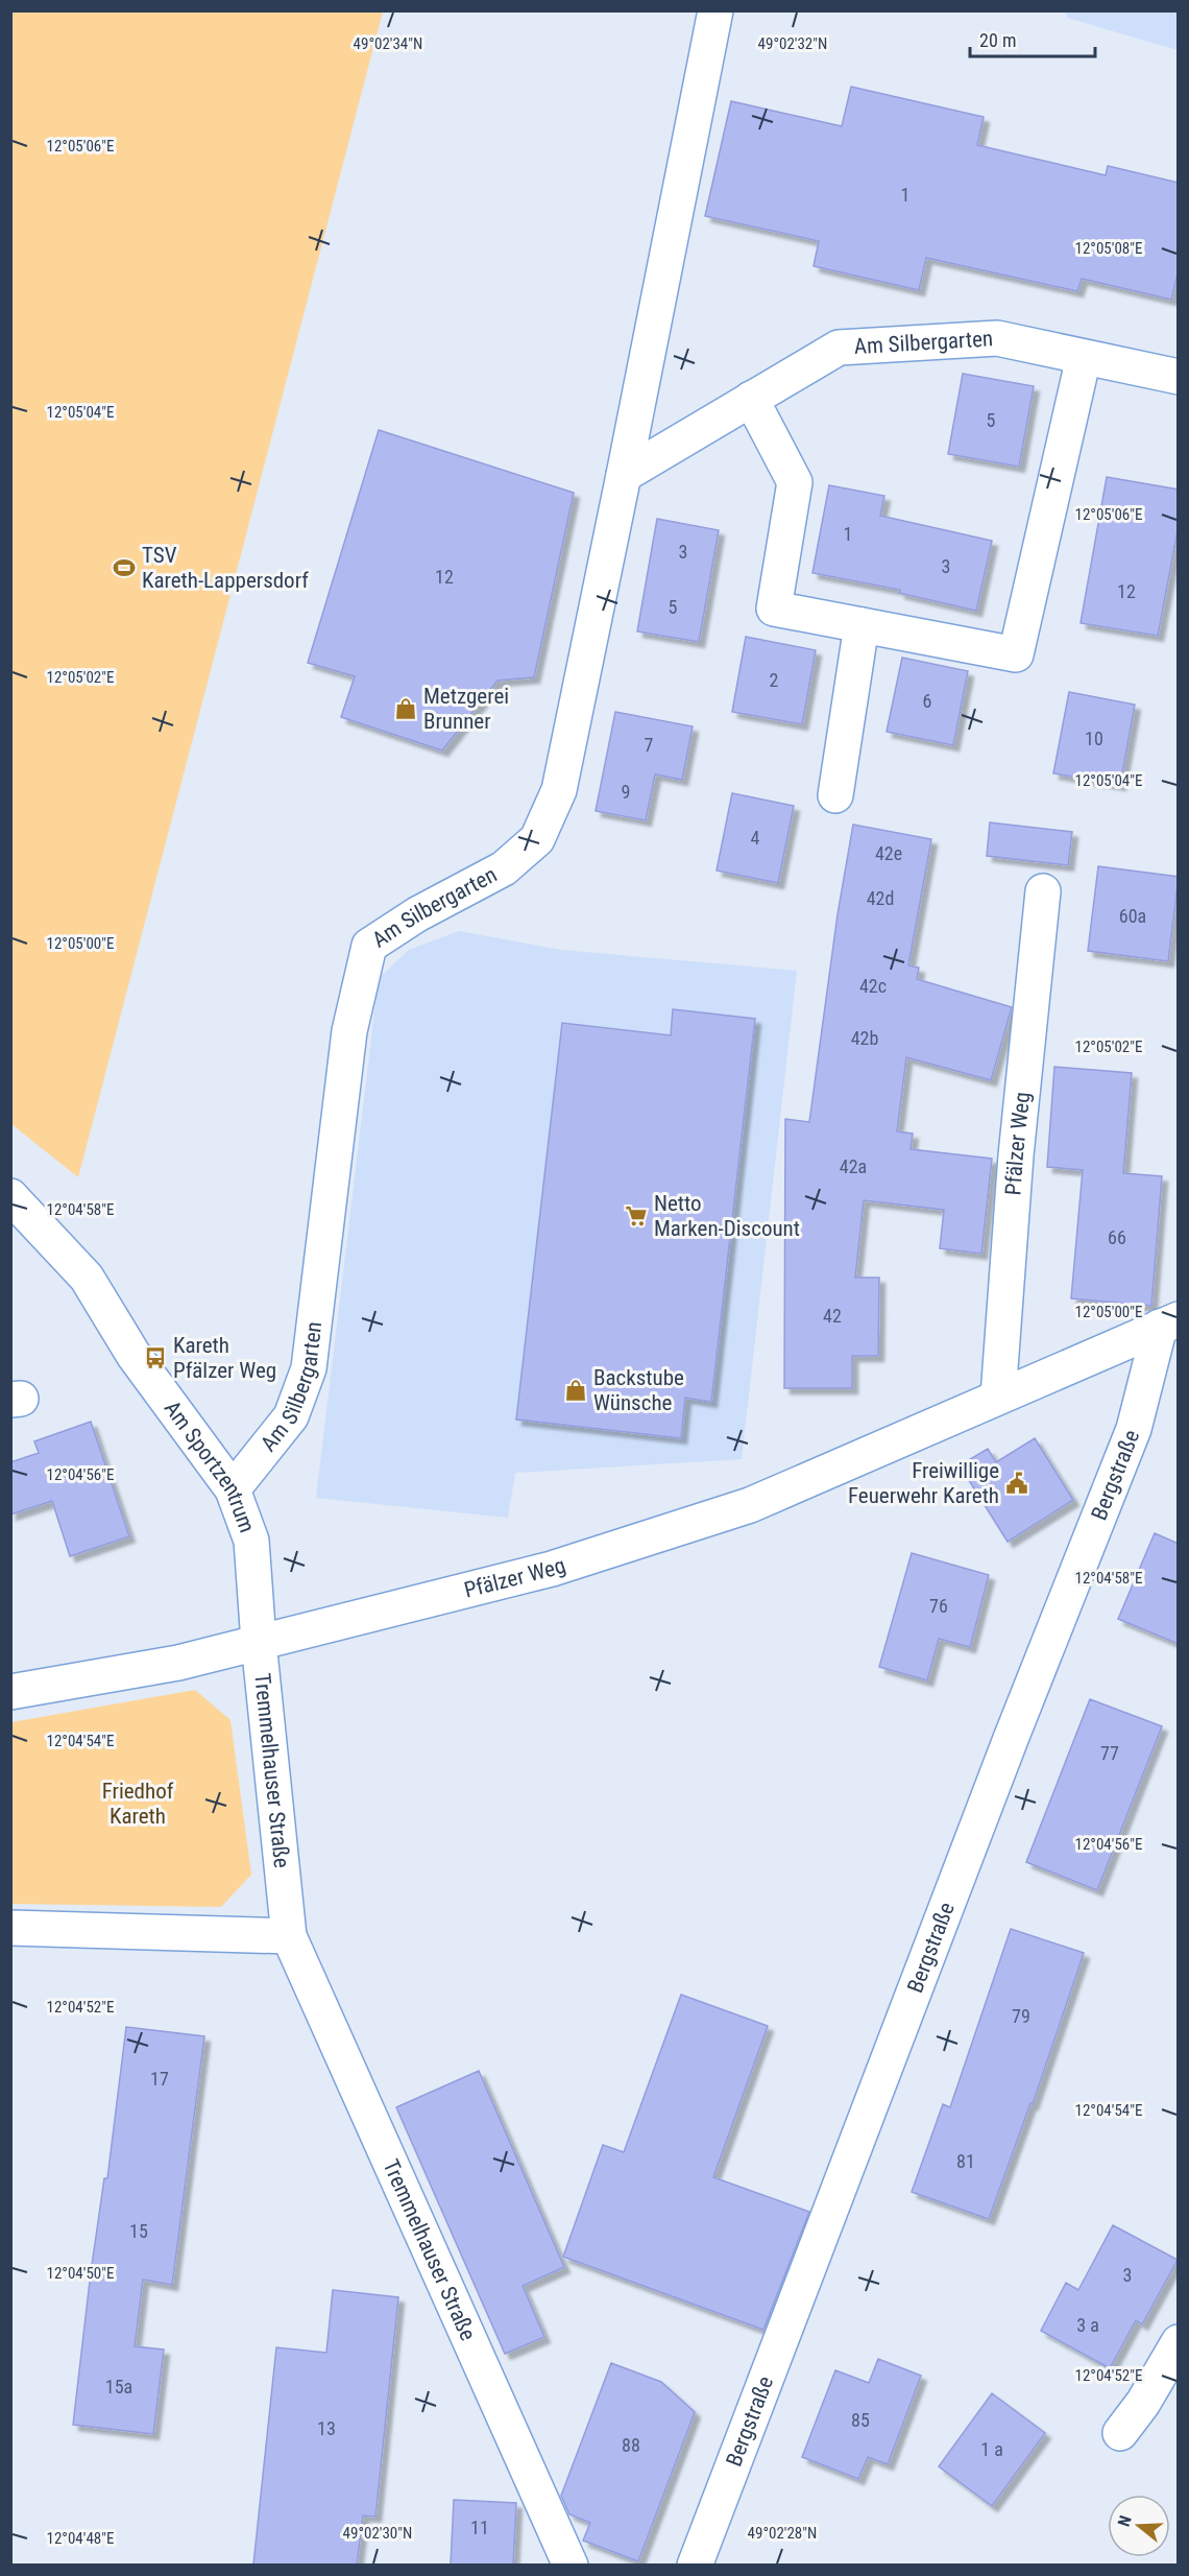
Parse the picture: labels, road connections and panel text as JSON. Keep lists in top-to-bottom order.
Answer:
{
  "streets": {
    "street": [
      "Am Silbergarten",
      "Pfälzer Weg",
      "Am Sportzentrum",
      "Bergstraße",
      "Tremmelhauser Straße"
    ]
  },
  "crossings": [
    ["Am Silbergarten", "Am Sportzentrum"],
    ["Pfälzer Weg", "Am Sportzentrum"],
    ["Pfälzer Weg", "Bergstraße"],
    ["Pfälzer Weg", "Tremmelhauser Straße"],
    ["Am Sportzentrum", "Tremmelhauser Straße"]
  ],
  "parks": ["Friedhof Kareth"],
  "places": {
    "sports": ["TSV Kareth-Lappersdorf"],
    "shop": ["Metzgerei Brunner", "Backstube Wünsche"],
    "supermarket": ["Netto Marken-Discount"],
    "bus stop": ["Kareth Pfälzer Weg"],
    "public building": ["Freiwillige Feuerwehr Kareth"]
  },
  "house_numbers": [
    "1",
    "5",
    "1",
    "3",
    "3",
    "12",
    "12",
    "5",
    "2",
    "6",
    "10",
    "7",
    "9",
    "4",
    "42e",
    "42d",
    "60a",
    "42c",
    "42b",
    "42a",
    "66",
    "42",
    "76",
    "77",
    "79",
    "17",
    "81",
    "15",
    "3",
    "3 a",
    "15a",
    "85",
    "13",
    "88",
    "1 a",
    "11"
  ],
  "scale_bar": "20 m",
  "north": "left",
  "coordinates": [
    "49°02'34\"N",
    "49°02'32\"N",
    "12°05'06\"E",
    "12°05'08\"E",
    "12°05'04\"E",
    "12°05'02\"E",
    "12°05'00\"E",
    "12°04'58\"E",
    "12°04'56\"E",
    "12°04'54\"E",
    "12°04'52\"E",
    "12°04'50\"E",
    "49°02'30\"N",
    "49°02'28\"N",
    "12°04'48\"E"
  ]
}
